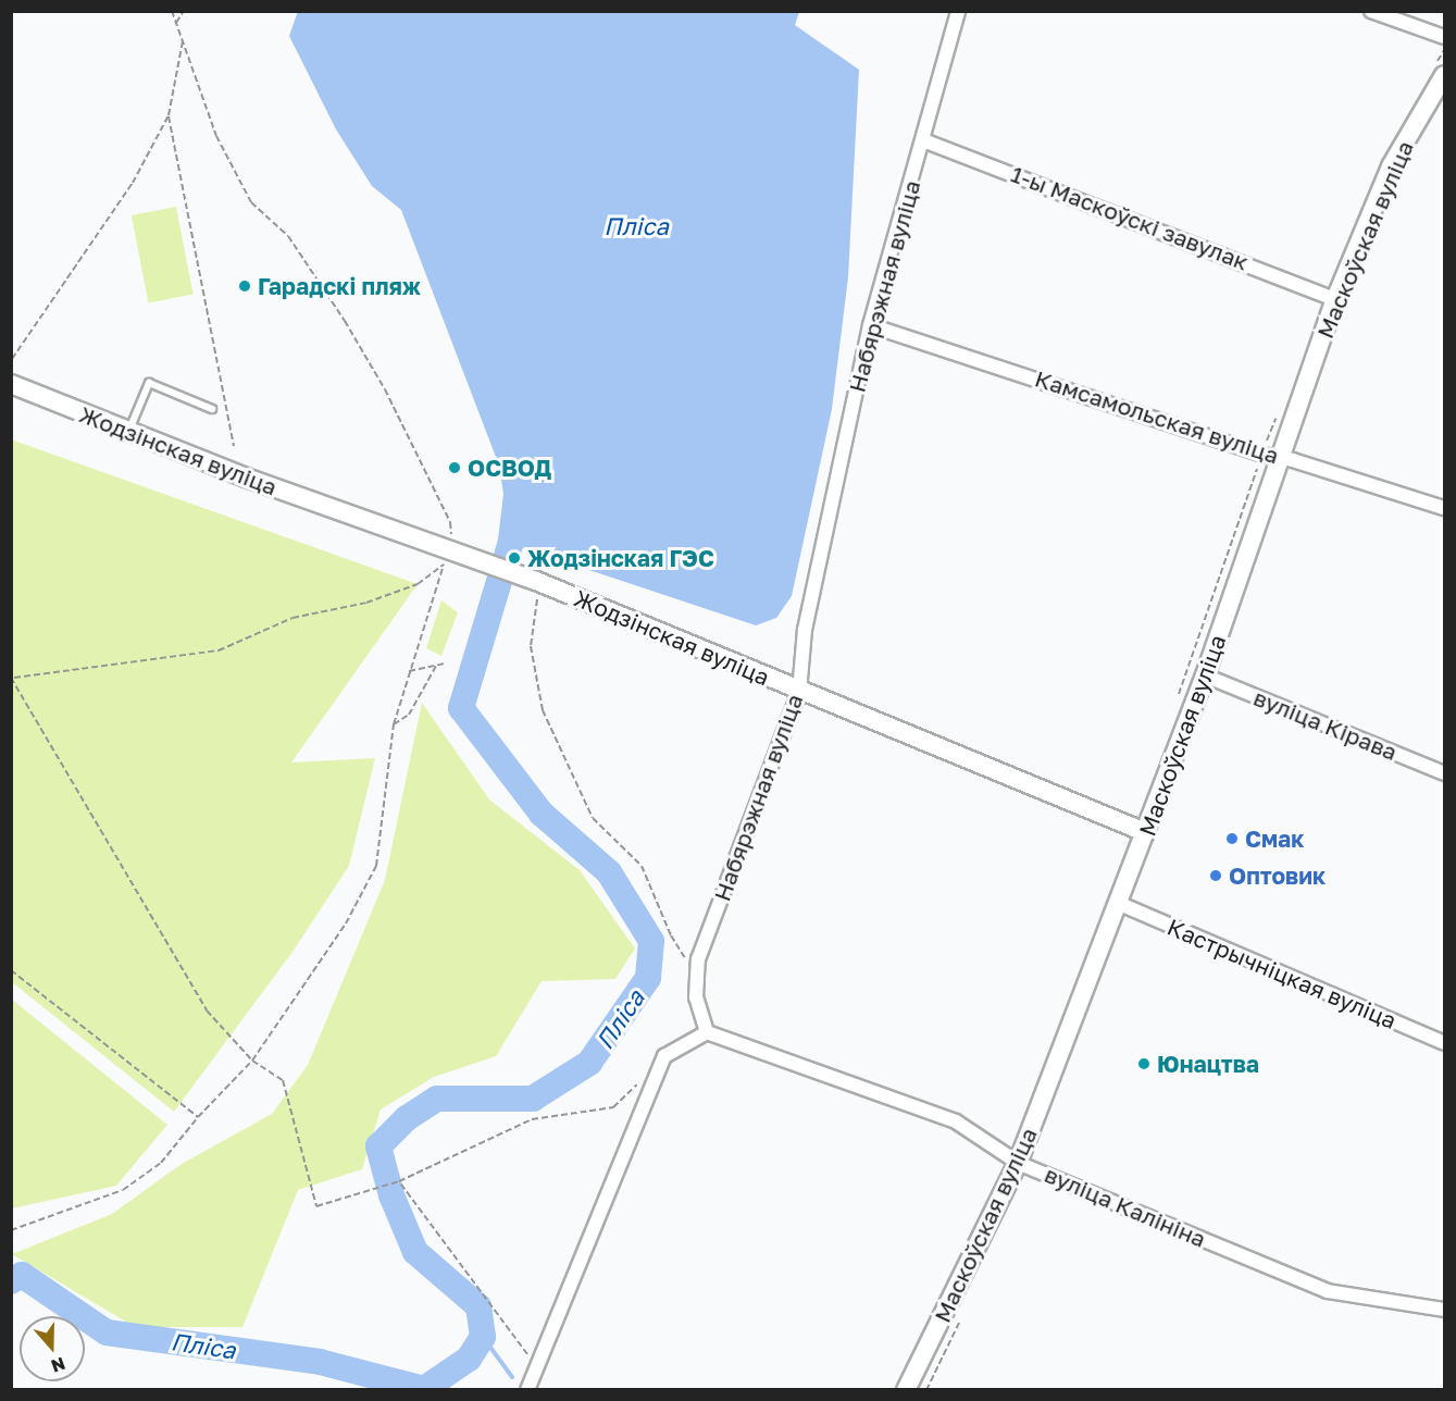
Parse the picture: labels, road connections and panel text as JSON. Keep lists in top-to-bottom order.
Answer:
{
  "streets": {
    "main road": ["Маскоўская вуліца", "Жодзінская вуліца"],
    "street": [
      "1-ы Маскоўскі завулак",
      "Набярэжная вуліца",
      "Камсамольская вуліца",
      "вуліца Кірава",
      "Кастрычніцкая вуліца",
      "вуліца Калініна"
    ]
  },
  "crossings": [
    ["1-ы Маскоўскі завулак", "Маскоўская вуліца"],
    ["1-ы Маскоўскі завулак", "Набярэжная вуліца"],
    ["Маскоўская вуліца", "Камсамольская вуліца"],
    ["Маскоўская вуліца", "Жодзінская вуліца"],
    ["Маскоўская вуліца", "вуліца Кірава"],
    ["Маскоўская вуліца", "Кастрычніцкая вуліца"],
    ["Маскоўская вуліца", "вуліца Калініна"],
    ["Набярэжная вуліца", "Камсамольская вуліца"],
    ["Набярэжная вуліца", "Жодзінская вуліца"],
    ["Набярэжная вуліца", "вуліца Калініна"]
  ],
  "water": ["Пліса"],
  "places": [
    "Гарадскі пляж",
    "ОСВОД",
    "Жодзінская ГЭС",
    "Смак",
    "Оптовик",
    "Юнацтва"
  ],
  "north": "bottom"
}
